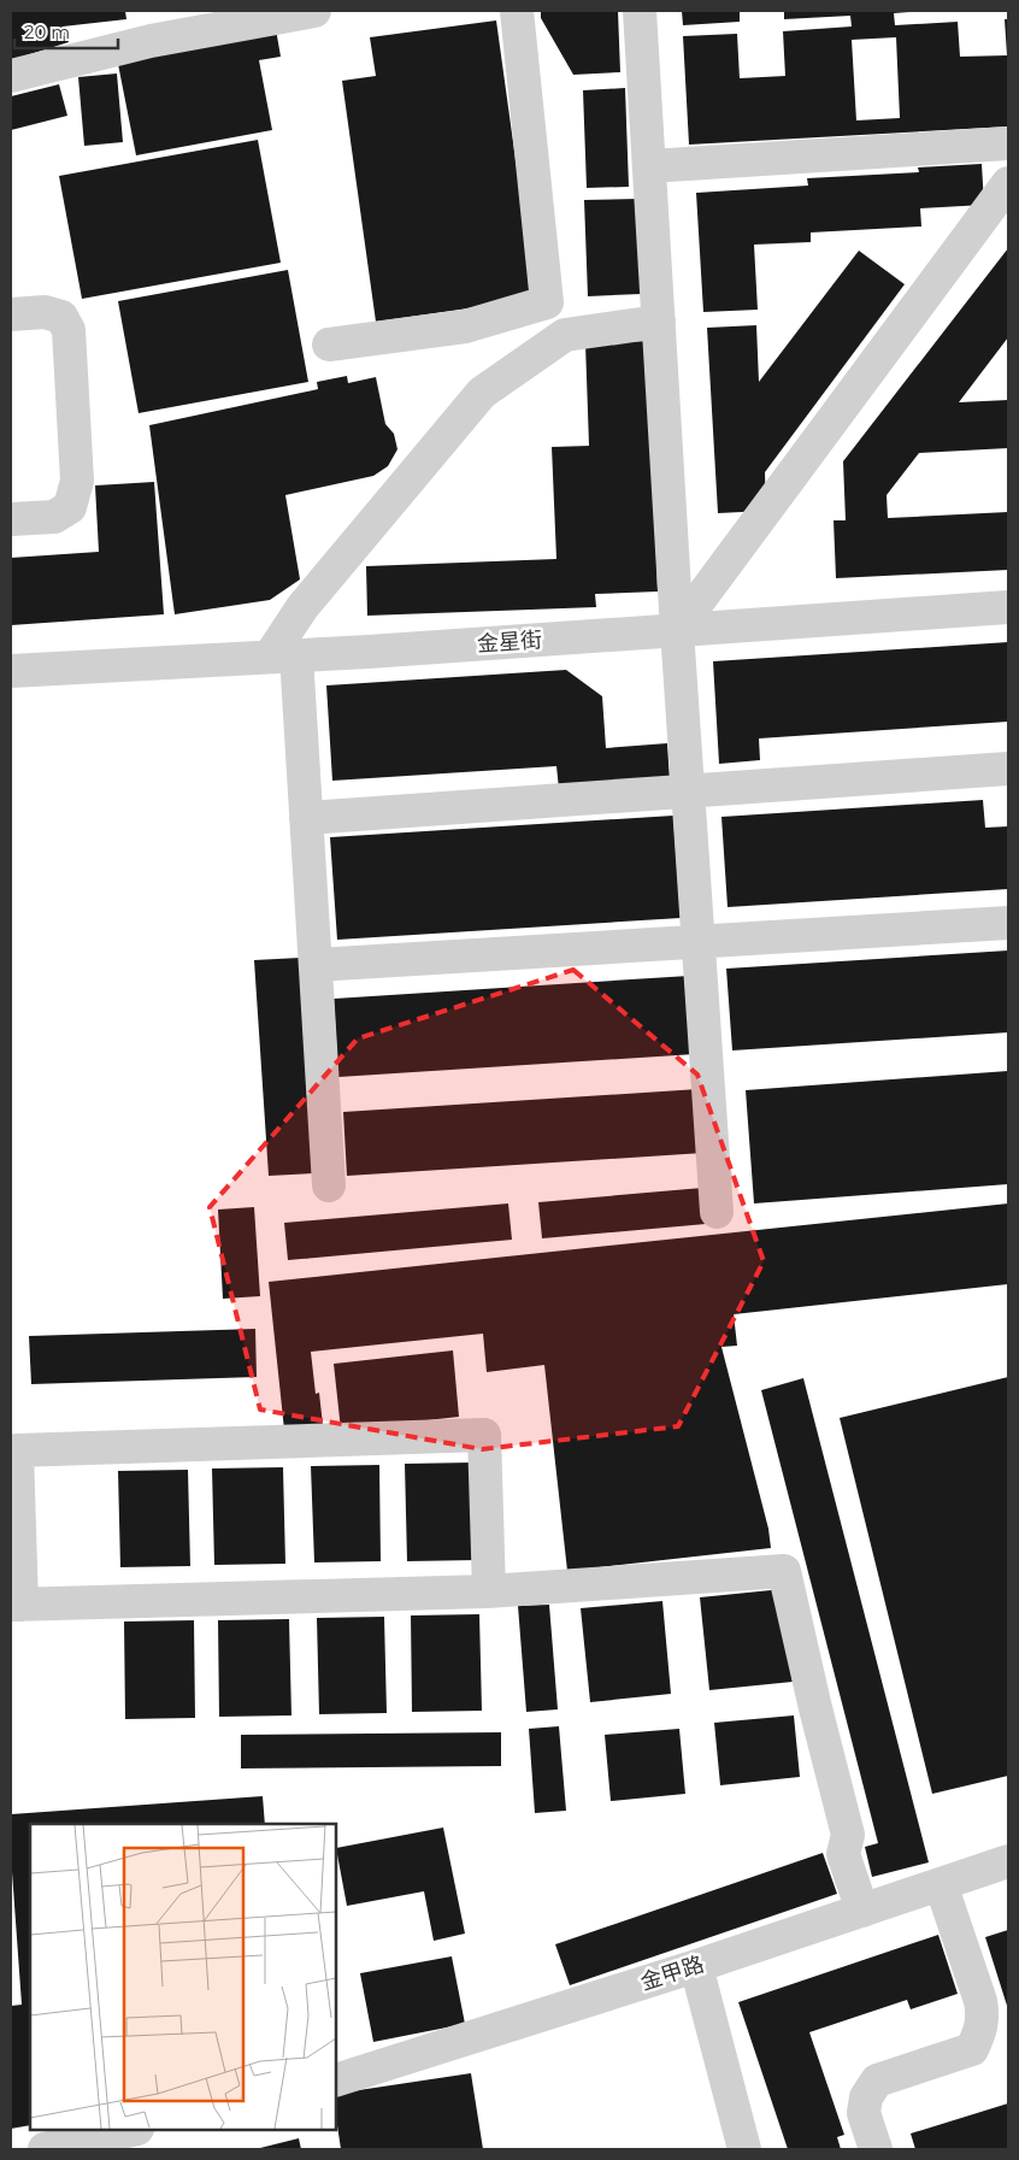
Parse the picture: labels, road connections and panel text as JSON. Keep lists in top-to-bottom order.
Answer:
{
  "streets": {
    "street": ["金星街", "金甲路"]
  },
  "scale_bar": "20 m"
}
